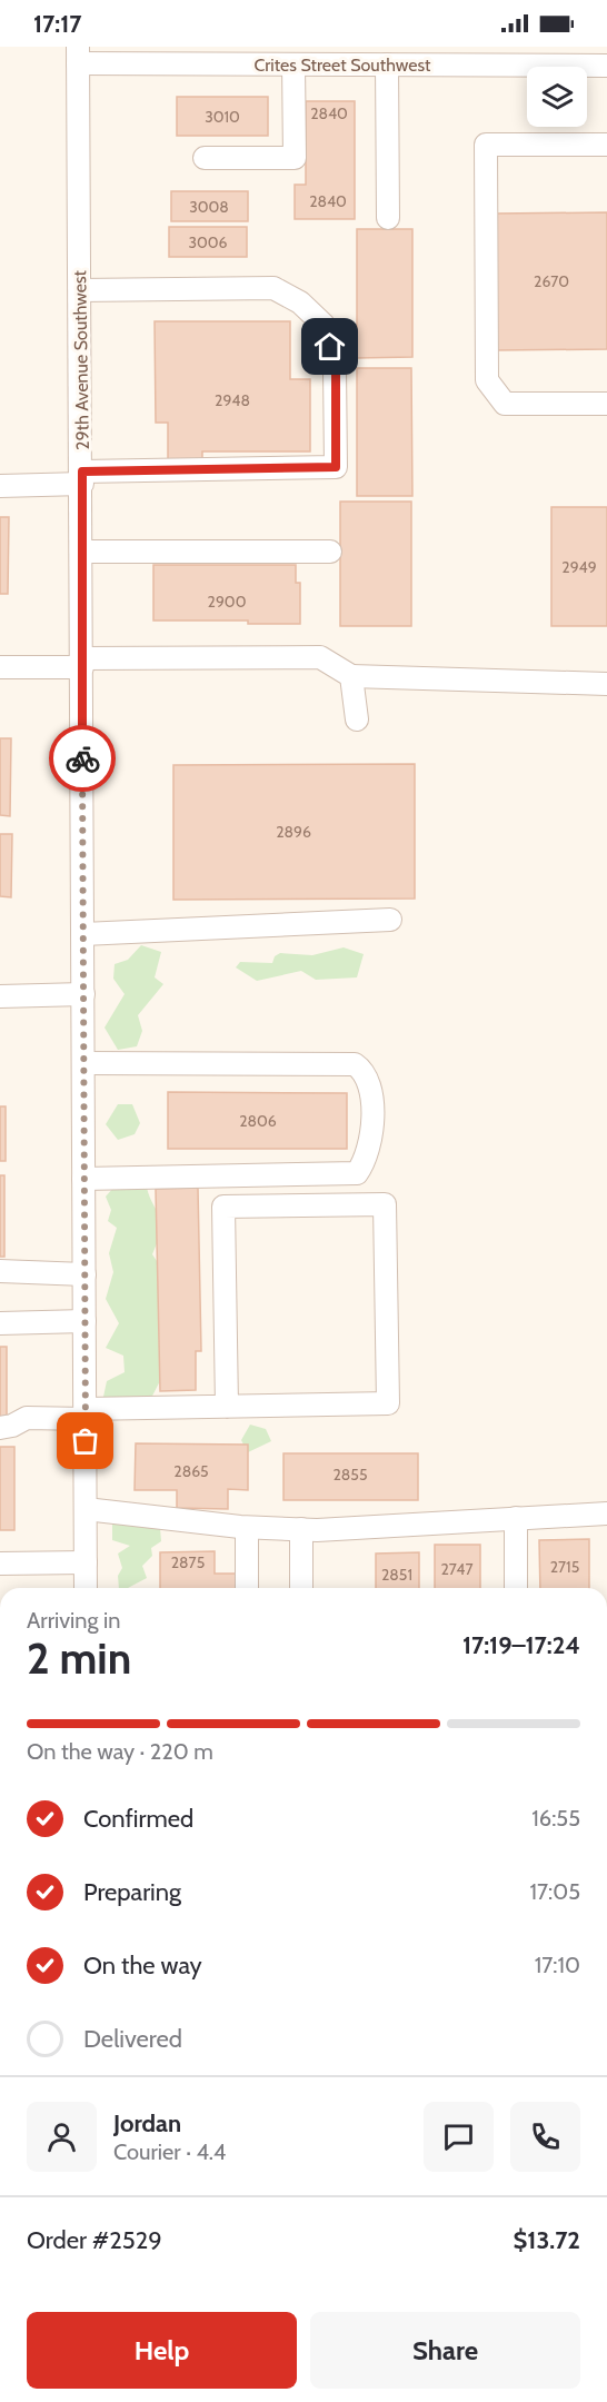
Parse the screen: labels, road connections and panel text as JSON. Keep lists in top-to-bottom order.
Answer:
{
  "streets": {
    "street": ["Crites Street Southwest", "29th Avenue Southwest"]
  },
  "crossings": [
    ["Crites Street Southwest", "29th Avenue Southwest"]
  ],
  "house_numbers": [
    "2840",
    "3010",
    "2840",
    "3008",
    "3006",
    "2670",
    "2948",
    "2949",
    "2900",
    "2896",
    "2806",
    "2865",
    "2855",
    "2875",
    "2715",
    "2747",
    "2851"
  ],
  "page": {
    "status": "17:17",
    "heading": ["2 min", "Arriving in", "17:19–17:24"],
    "panel": [
      "Jordan",
      "Courier · 4.4",
      "Order #2529",
      "$13.72"
    ],
    "bar": "On the way · 220 m",
    "list": [
      ["Confirmed", "16:55"],
      ["Preparing", "17:05"],
      ["On the way", "17:10"],
      "Delivered"
    ],
    "buttons": ["Help", "Share"]
  }
}
